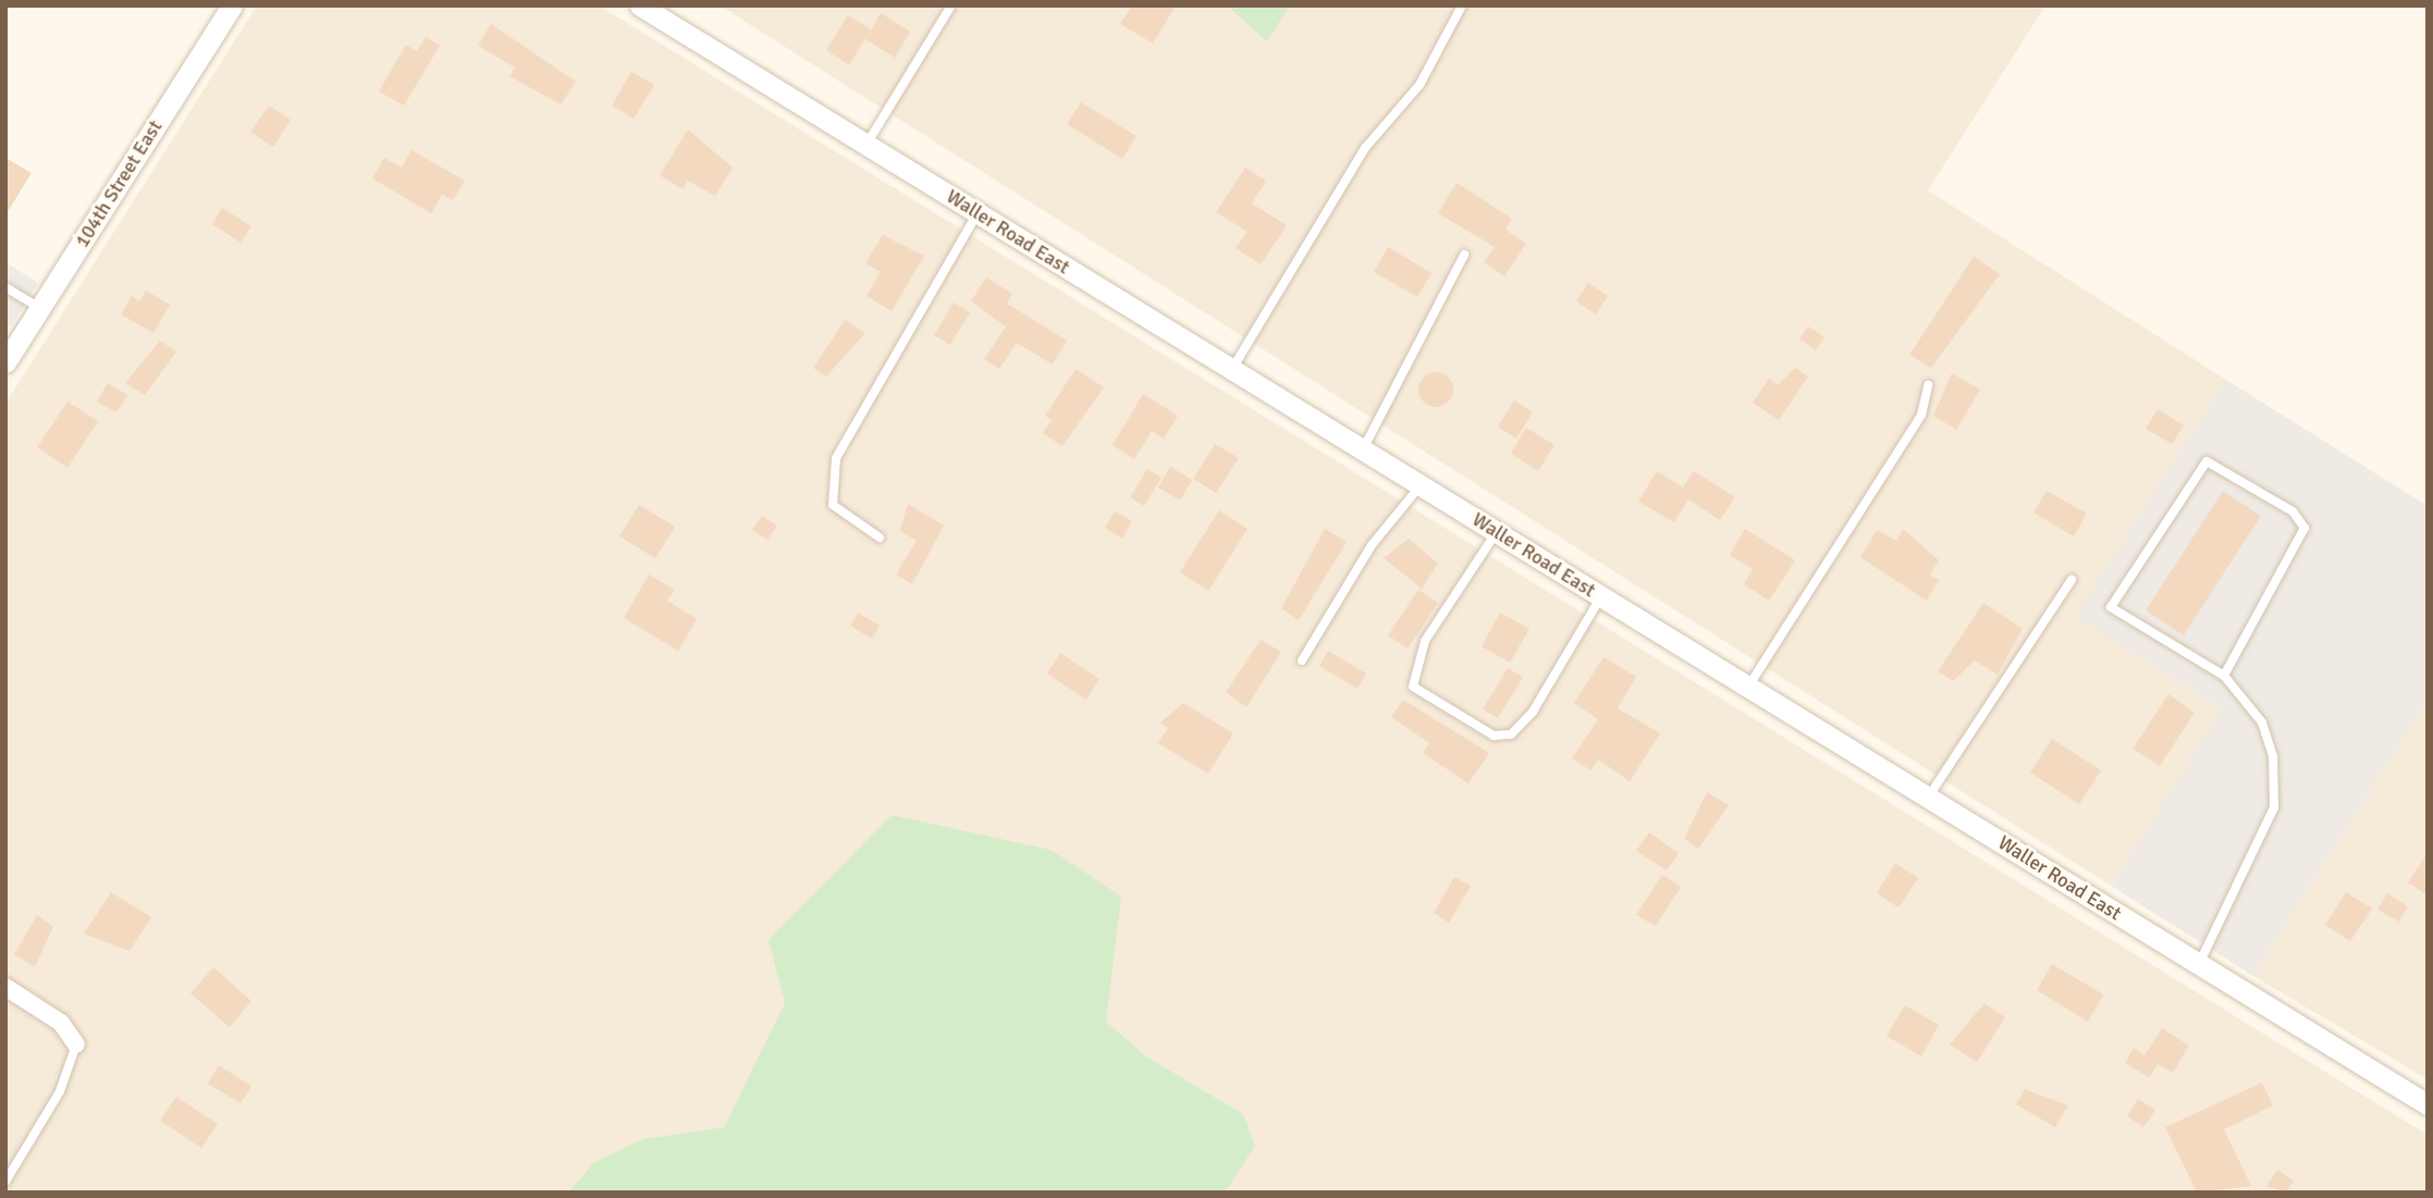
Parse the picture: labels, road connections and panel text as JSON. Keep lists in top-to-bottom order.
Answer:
{
  "streets": {
    "street": ["104th Street East", "Waller Road East"]
  }
}
